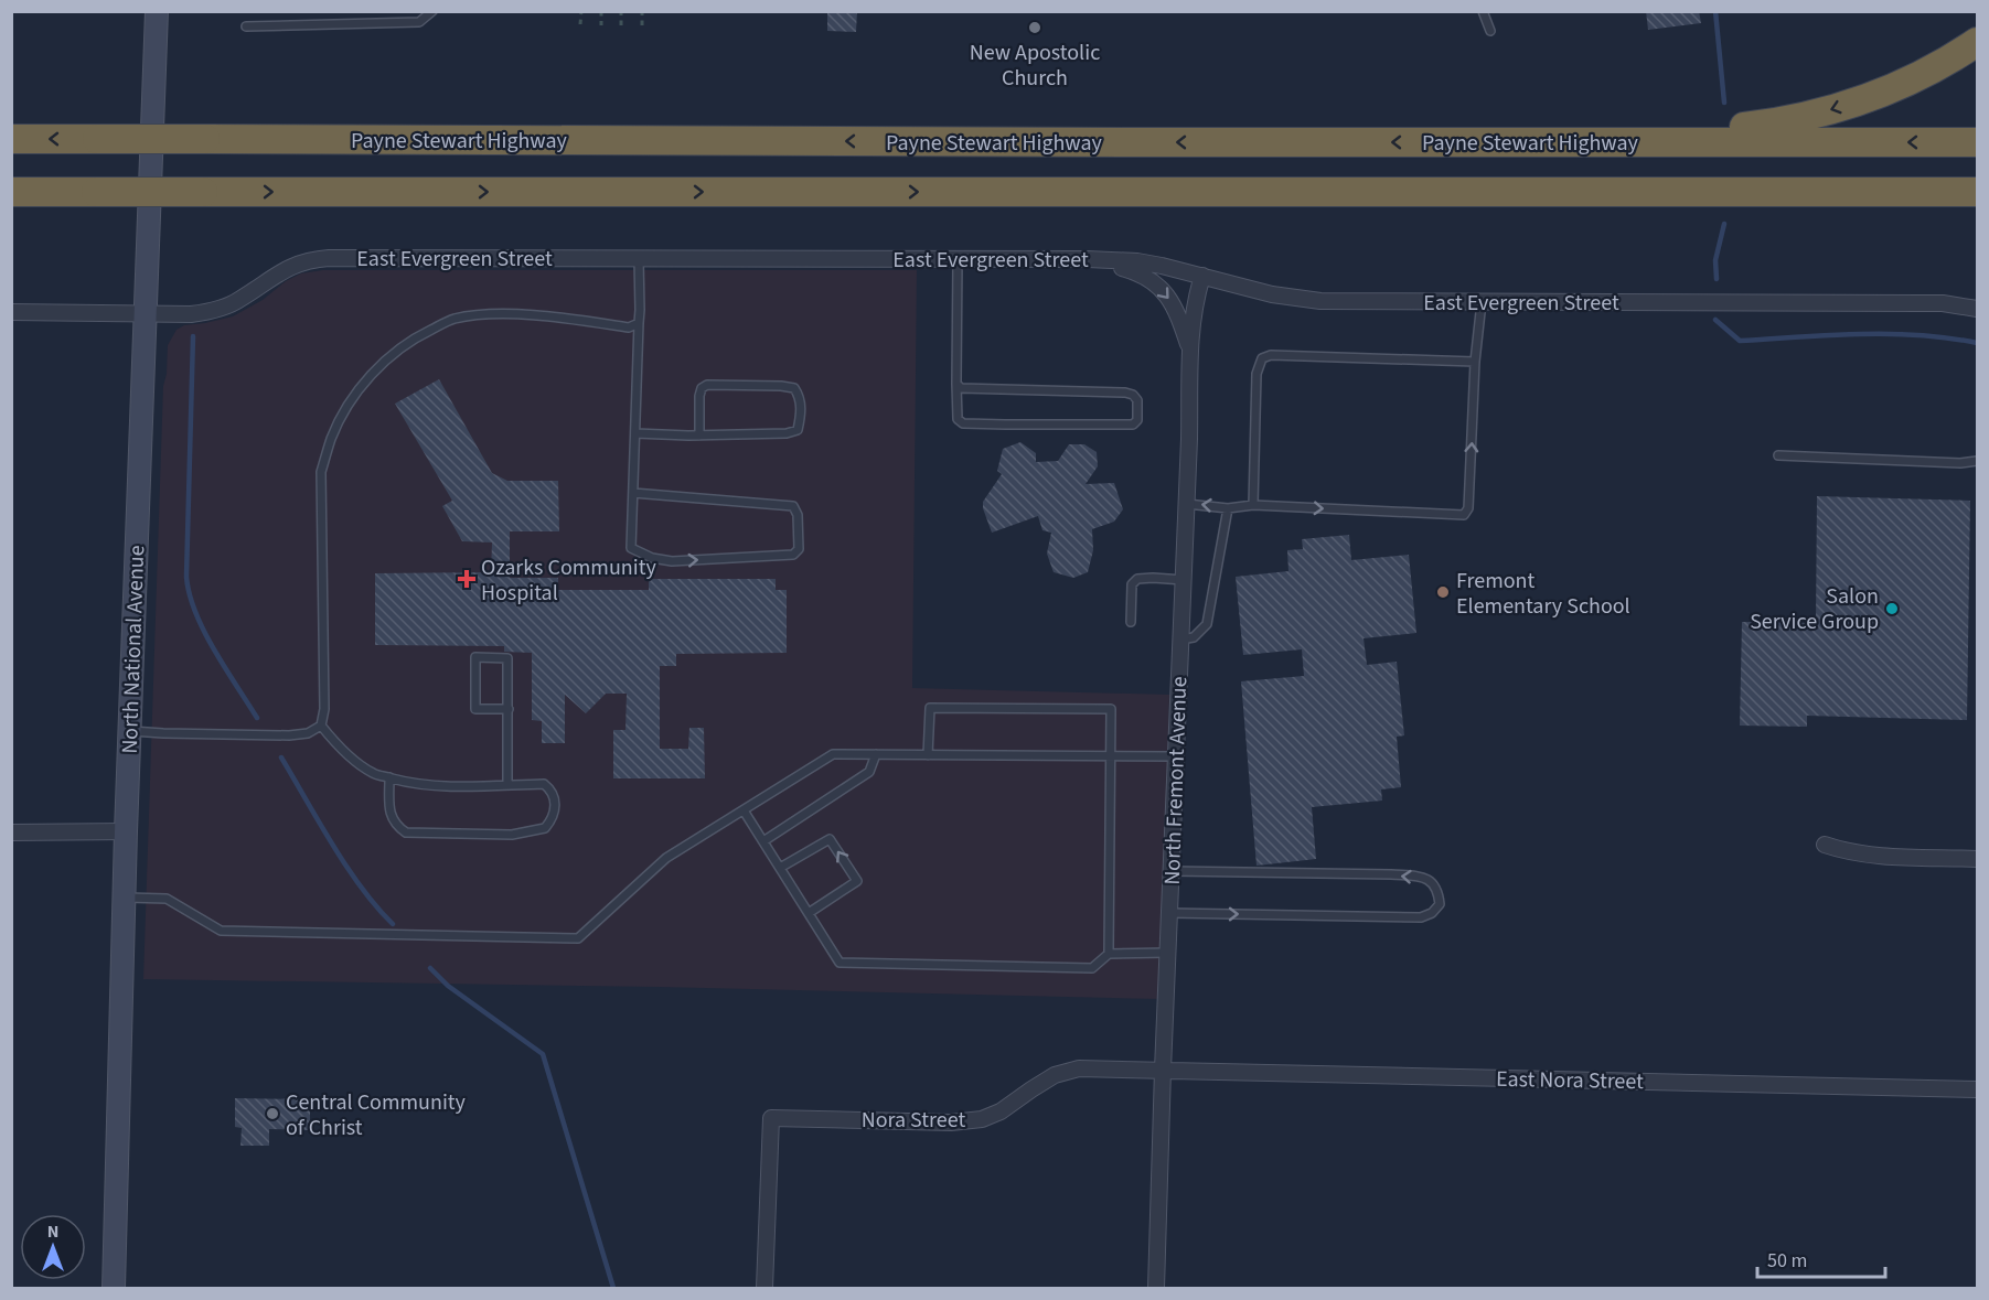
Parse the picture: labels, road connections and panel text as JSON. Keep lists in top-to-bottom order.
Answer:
{
  "streets": {
    "highway": ["Payne Stewart Highway"],
    "main road": ["North National Avenue"],
    "street": [
      "East Evergreen Street",
      "North Fremont Avenue",
      "East Nora Street",
      "Nora Street"
    ]
  },
  "crossings": [
    ["East Evergreen Street", "North National Avenue"],
    ["East Evergreen Street", "North Fremont Avenue"],
    ["North Fremont Avenue", "East Nora Street"],
    ["North Fremont Avenue", "Nora Street"],
    ["East Nora Street", "Nora Street"]
  ],
  "places": {
    "other": [
      "New Apostolic Church",
      "Fremont Elementary School",
      "Salon Service Group",
      "Central Community of Christ"
    ],
    "health": ["Ozarks Community Hospital"]
  },
  "scale_bar": "50 m",
  "north": "top"
}
